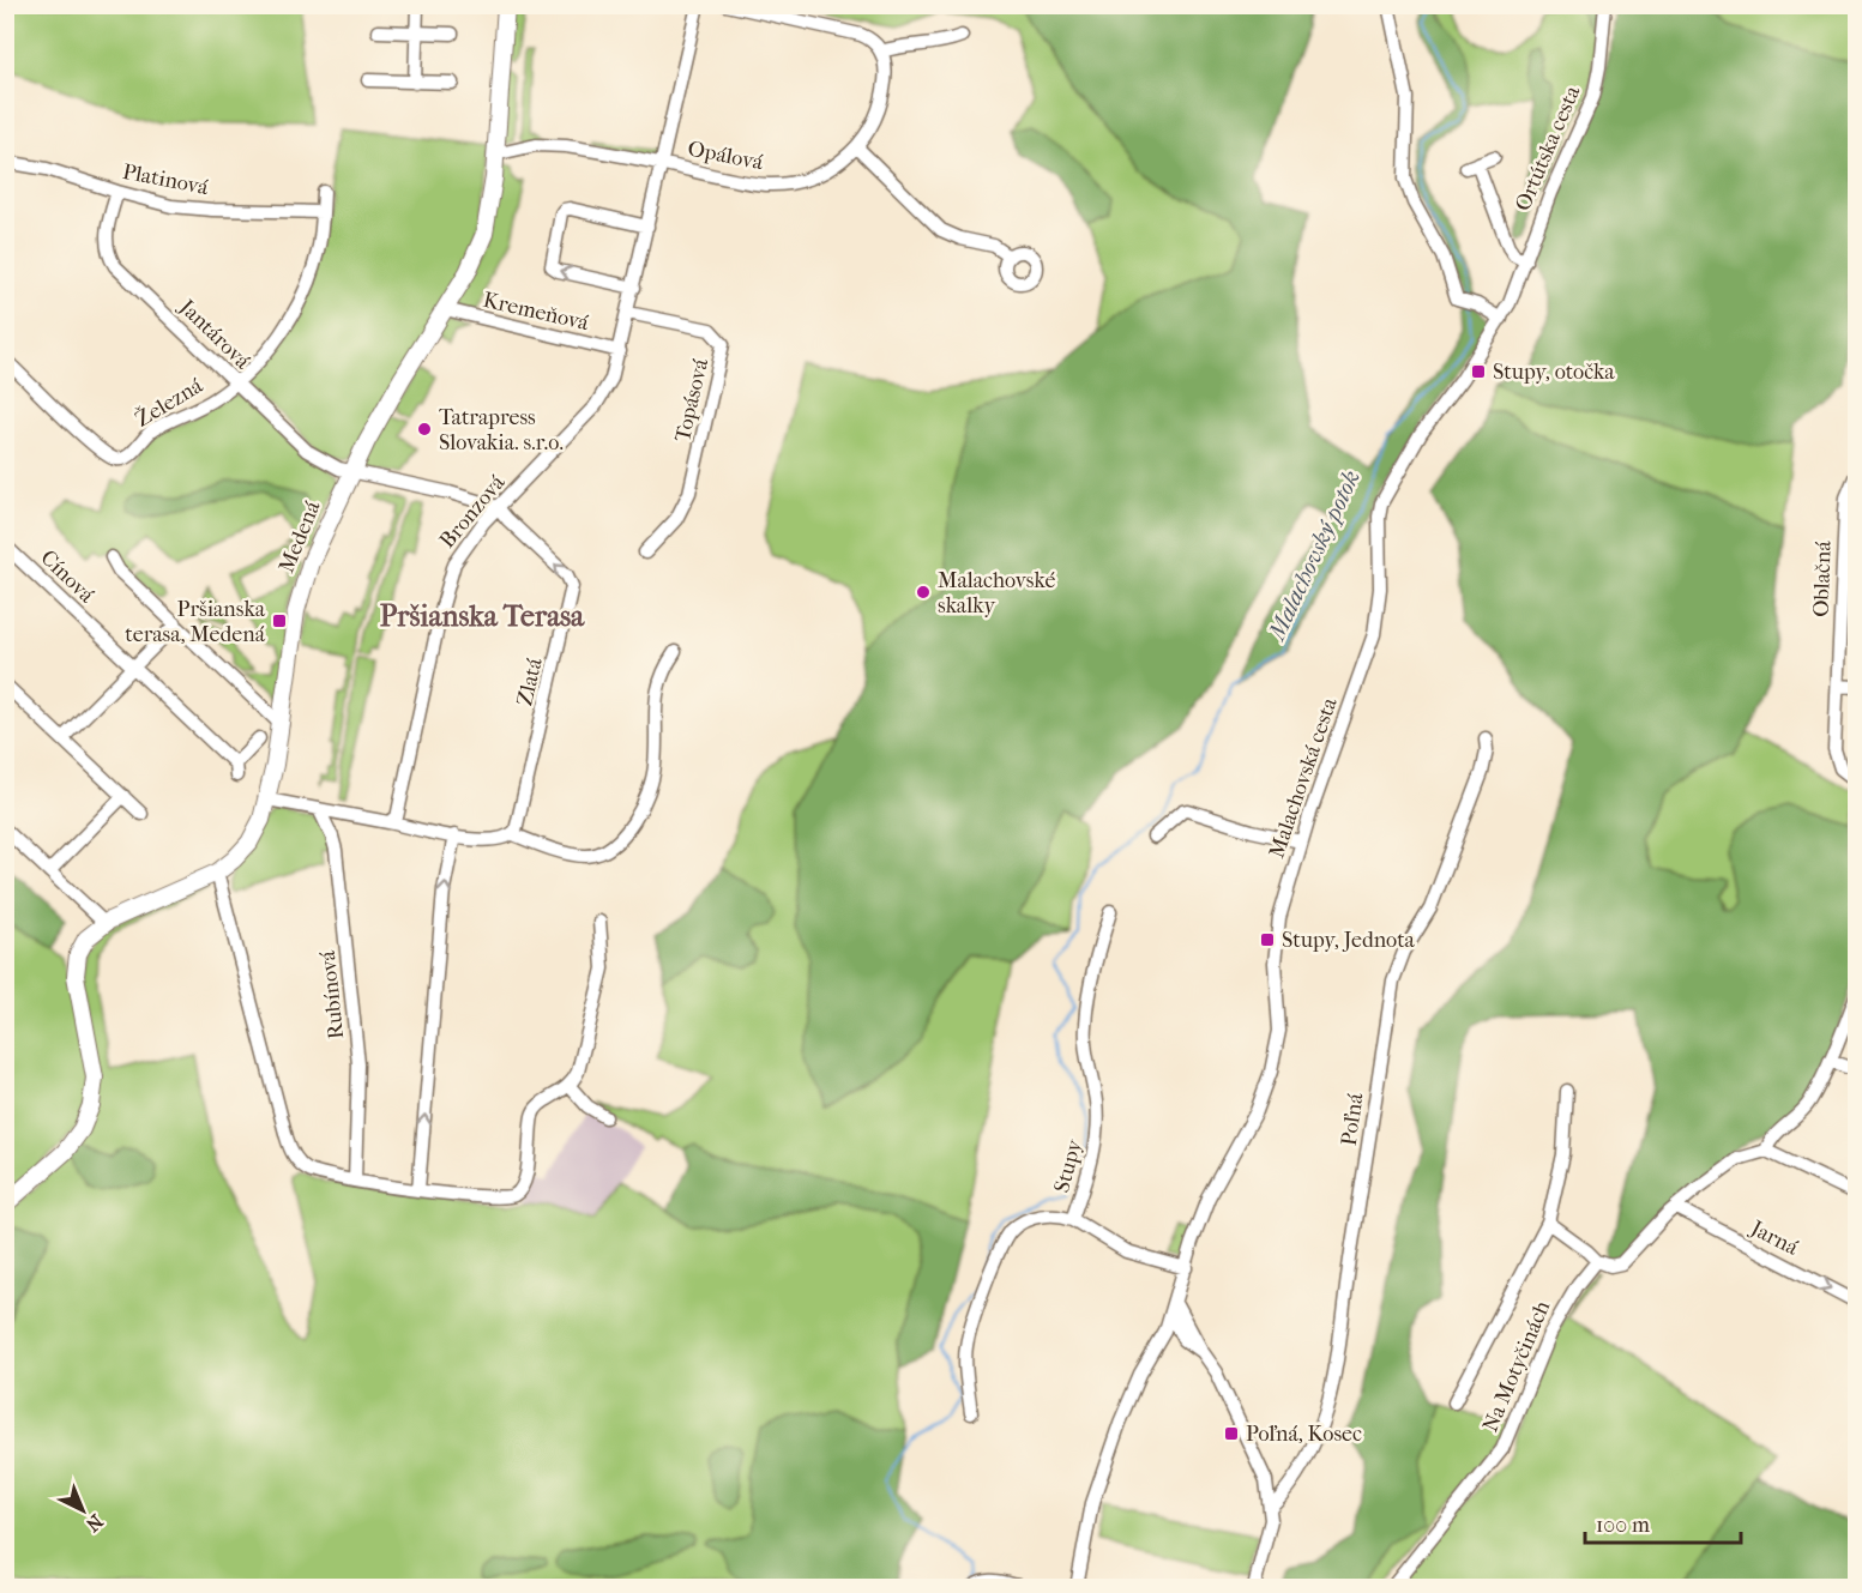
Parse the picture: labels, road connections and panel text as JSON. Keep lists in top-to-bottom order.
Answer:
{
  "streets": {
    "street": [
      "Ortútska cesta",
      "Opálová",
      "Platinová",
      "Kremeňová",
      "Jantárová",
      "Topásová",
      "Železná",
      "Bronzová",
      "Medená",
      "Cínová",
      "Oblačná",
      "Zlatá",
      "Malachovská cesta",
      "Rubínová",
      "Poľná",
      "Stupy",
      "Jarná",
      "Na Motyčinách"
    ]
  },
  "crossings": [
    ["Ortútska cesta", "Malachovská cesta"],
    ["Opálová", "Bronzová"],
    ["Platinová", "Jantárová"],
    ["Platinová", "Železná"],
    ["Kremeňová", "Bronzová"],
    ["Kremeňová", "Medená"],
    ["Jantárová", "Železná"],
    ["Jantárová", "Medená"],
    ["Topásová", "Bronzová"],
    ["Bronzová", "Zlatá"]
  ],
  "one_way": ["Zlatá"],
  "districts": ["Pršianska Terasa"],
  "water": ["Malachovský potok"],
  "places": {
    "transit": [
      "Stupy, otočka",
      "Pršianska terasa, Medená",
      "Stupy, Jednota",
      "Poľná, Kosec"
    ],
    "other": ["Tatrapress Slovakia. s.r.o.", "Malachovské skalky"]
  },
  "scale_bar": "100 m",
  "north": "bottom right"
}
